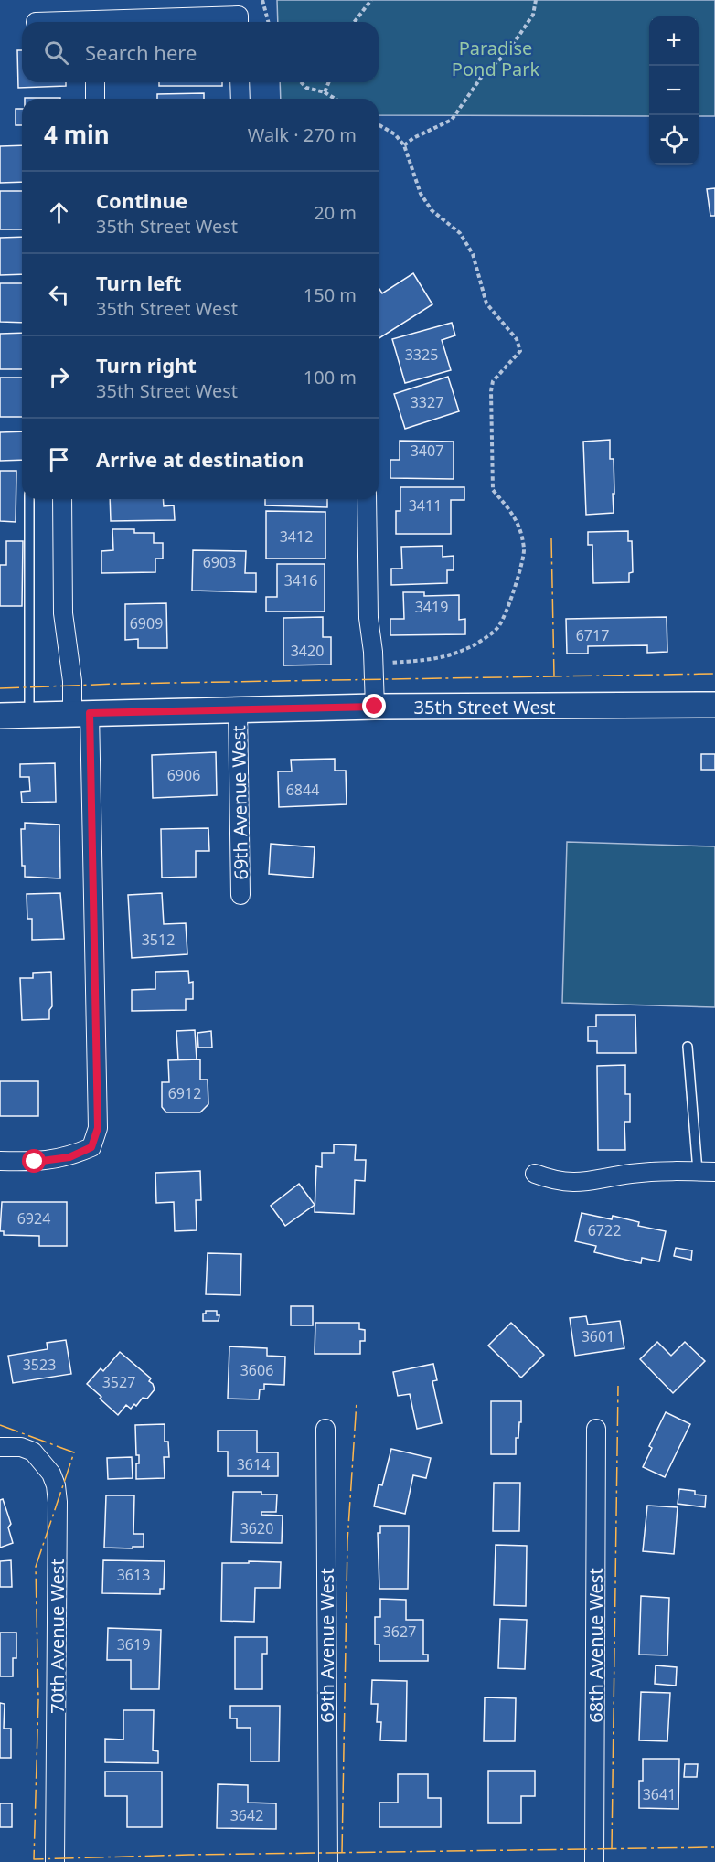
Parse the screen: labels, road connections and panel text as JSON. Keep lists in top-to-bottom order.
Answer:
{
  "streets": {
    "street": [
      "35th Street West",
      "69th Avenue West",
      "70th Avenue West",
      "68th Avenue West"
    ]
  },
  "crossings": [
    ["35th Street West", "69th Avenue West"]
  ],
  "parks": ["Paradise Pond Park"],
  "house_numbers": [
    "3325",
    "3327",
    "3407",
    "3411",
    "3412",
    "6903",
    "3416",
    "3419",
    "6909",
    "6717",
    "3420",
    "6906",
    "6844",
    "3512",
    "6912",
    "6924",
    "6722",
    "3601",
    "3523",
    "3606",
    "3527",
    "3614",
    "3620",
    "3613",
    "3627",
    "3619",
    "3641",
    "3642"
  ],
  "page": {
    "map_buttons": ["+", "−"],
    "search": "Search here",
    "heading": ["4 min", "Walk · 270 m"],
    "list": [
      ["Continue", "35th Street West", "20 m"],
      ["Turn left", "35th Street West", "150 m"],
      ["Turn right", "35th Street West", "100 m"],
      "Arrive at destination"
    ]
  }
}
